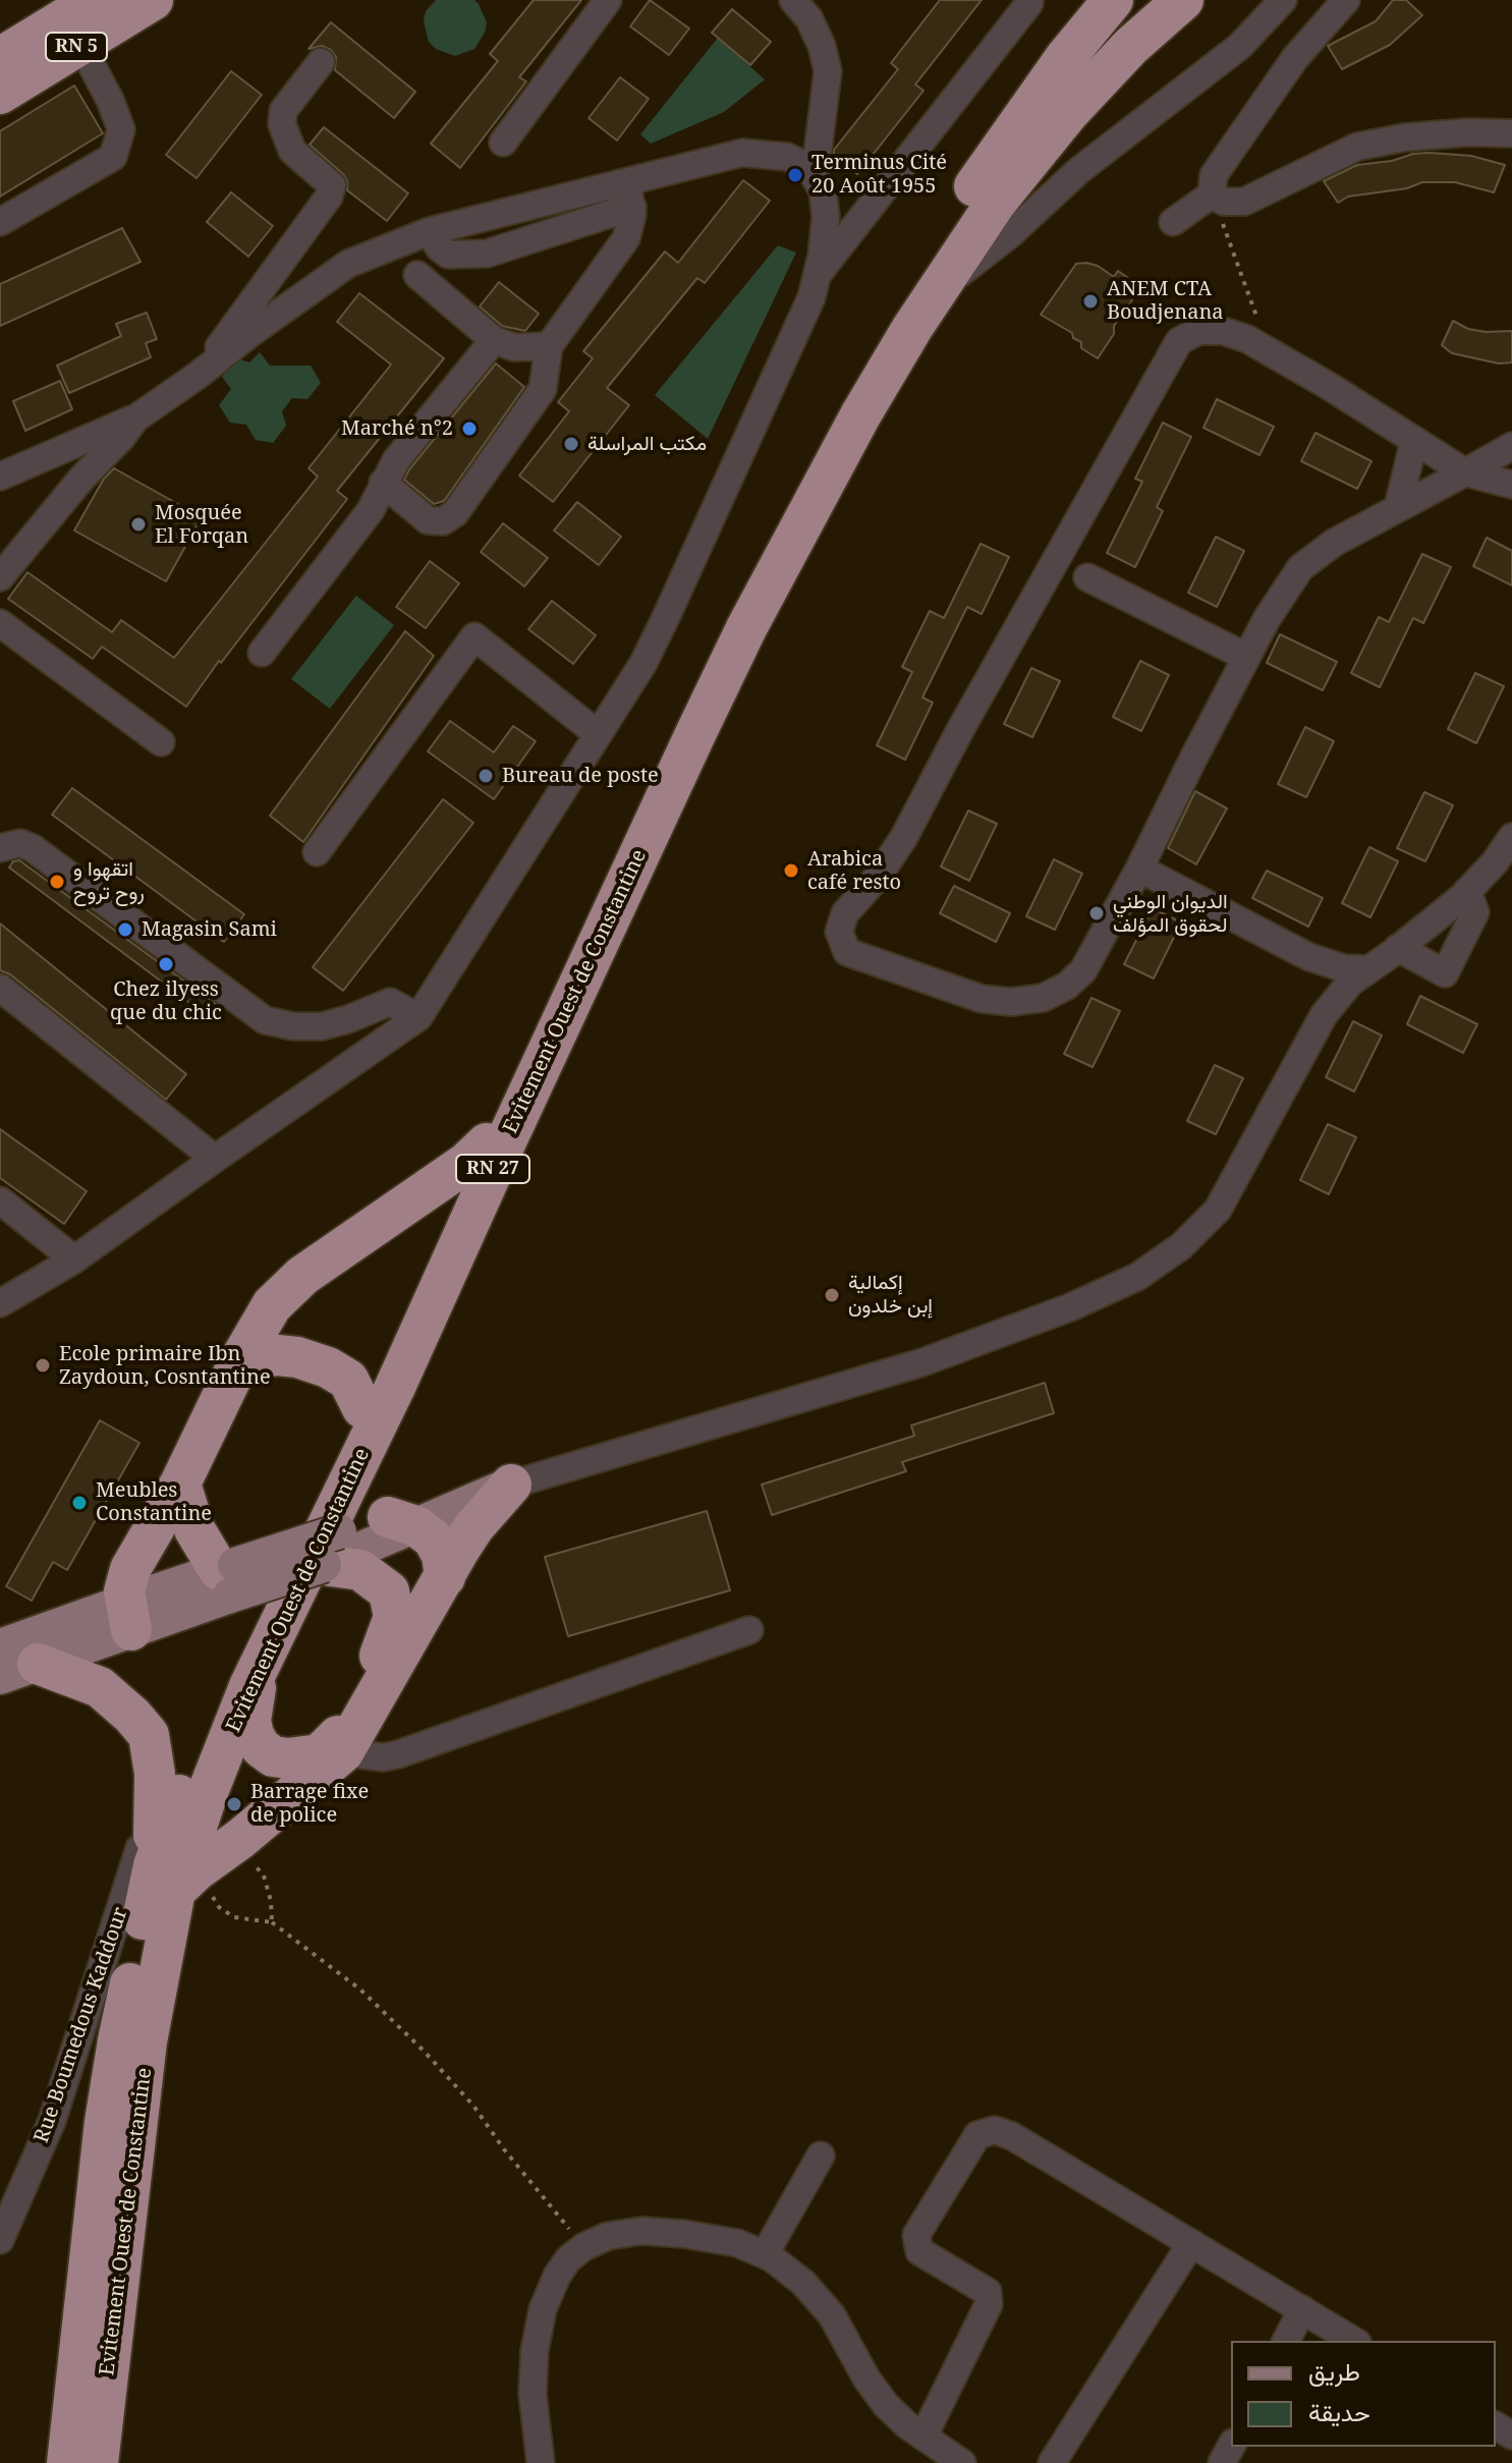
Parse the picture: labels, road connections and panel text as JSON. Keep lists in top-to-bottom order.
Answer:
{
  "streets": {
    "highway": ["RN 5", "Evitement Ouest de Constantine", "RN 27"],
    "street": ["Rue Boumedous Kaddour"]
  },
  "places": [
    "Terminus Cité 20 Août 1955",
    "ANEM CTA Boudjenana",
    "Marché n°2",
    "مكتب المراسلة",
    "Mosquée El Forqan",
    "Bureau de poste",
    "Arabica café resto",
    "اتقهوا و روح تروح",
    "الديوان الوطني لحقوق المؤلف",
    "Magasin Sami",
    "Chez ilyess que du chic",
    "إكمالية إبن خلدون",
    "Ecole primaire Ibn Zaydoun, Cosntantine",
    "Meubles Constantine",
    "Barrage fixe de police"
  ],
  "legend": ["طريق", "حديقة"]
}
